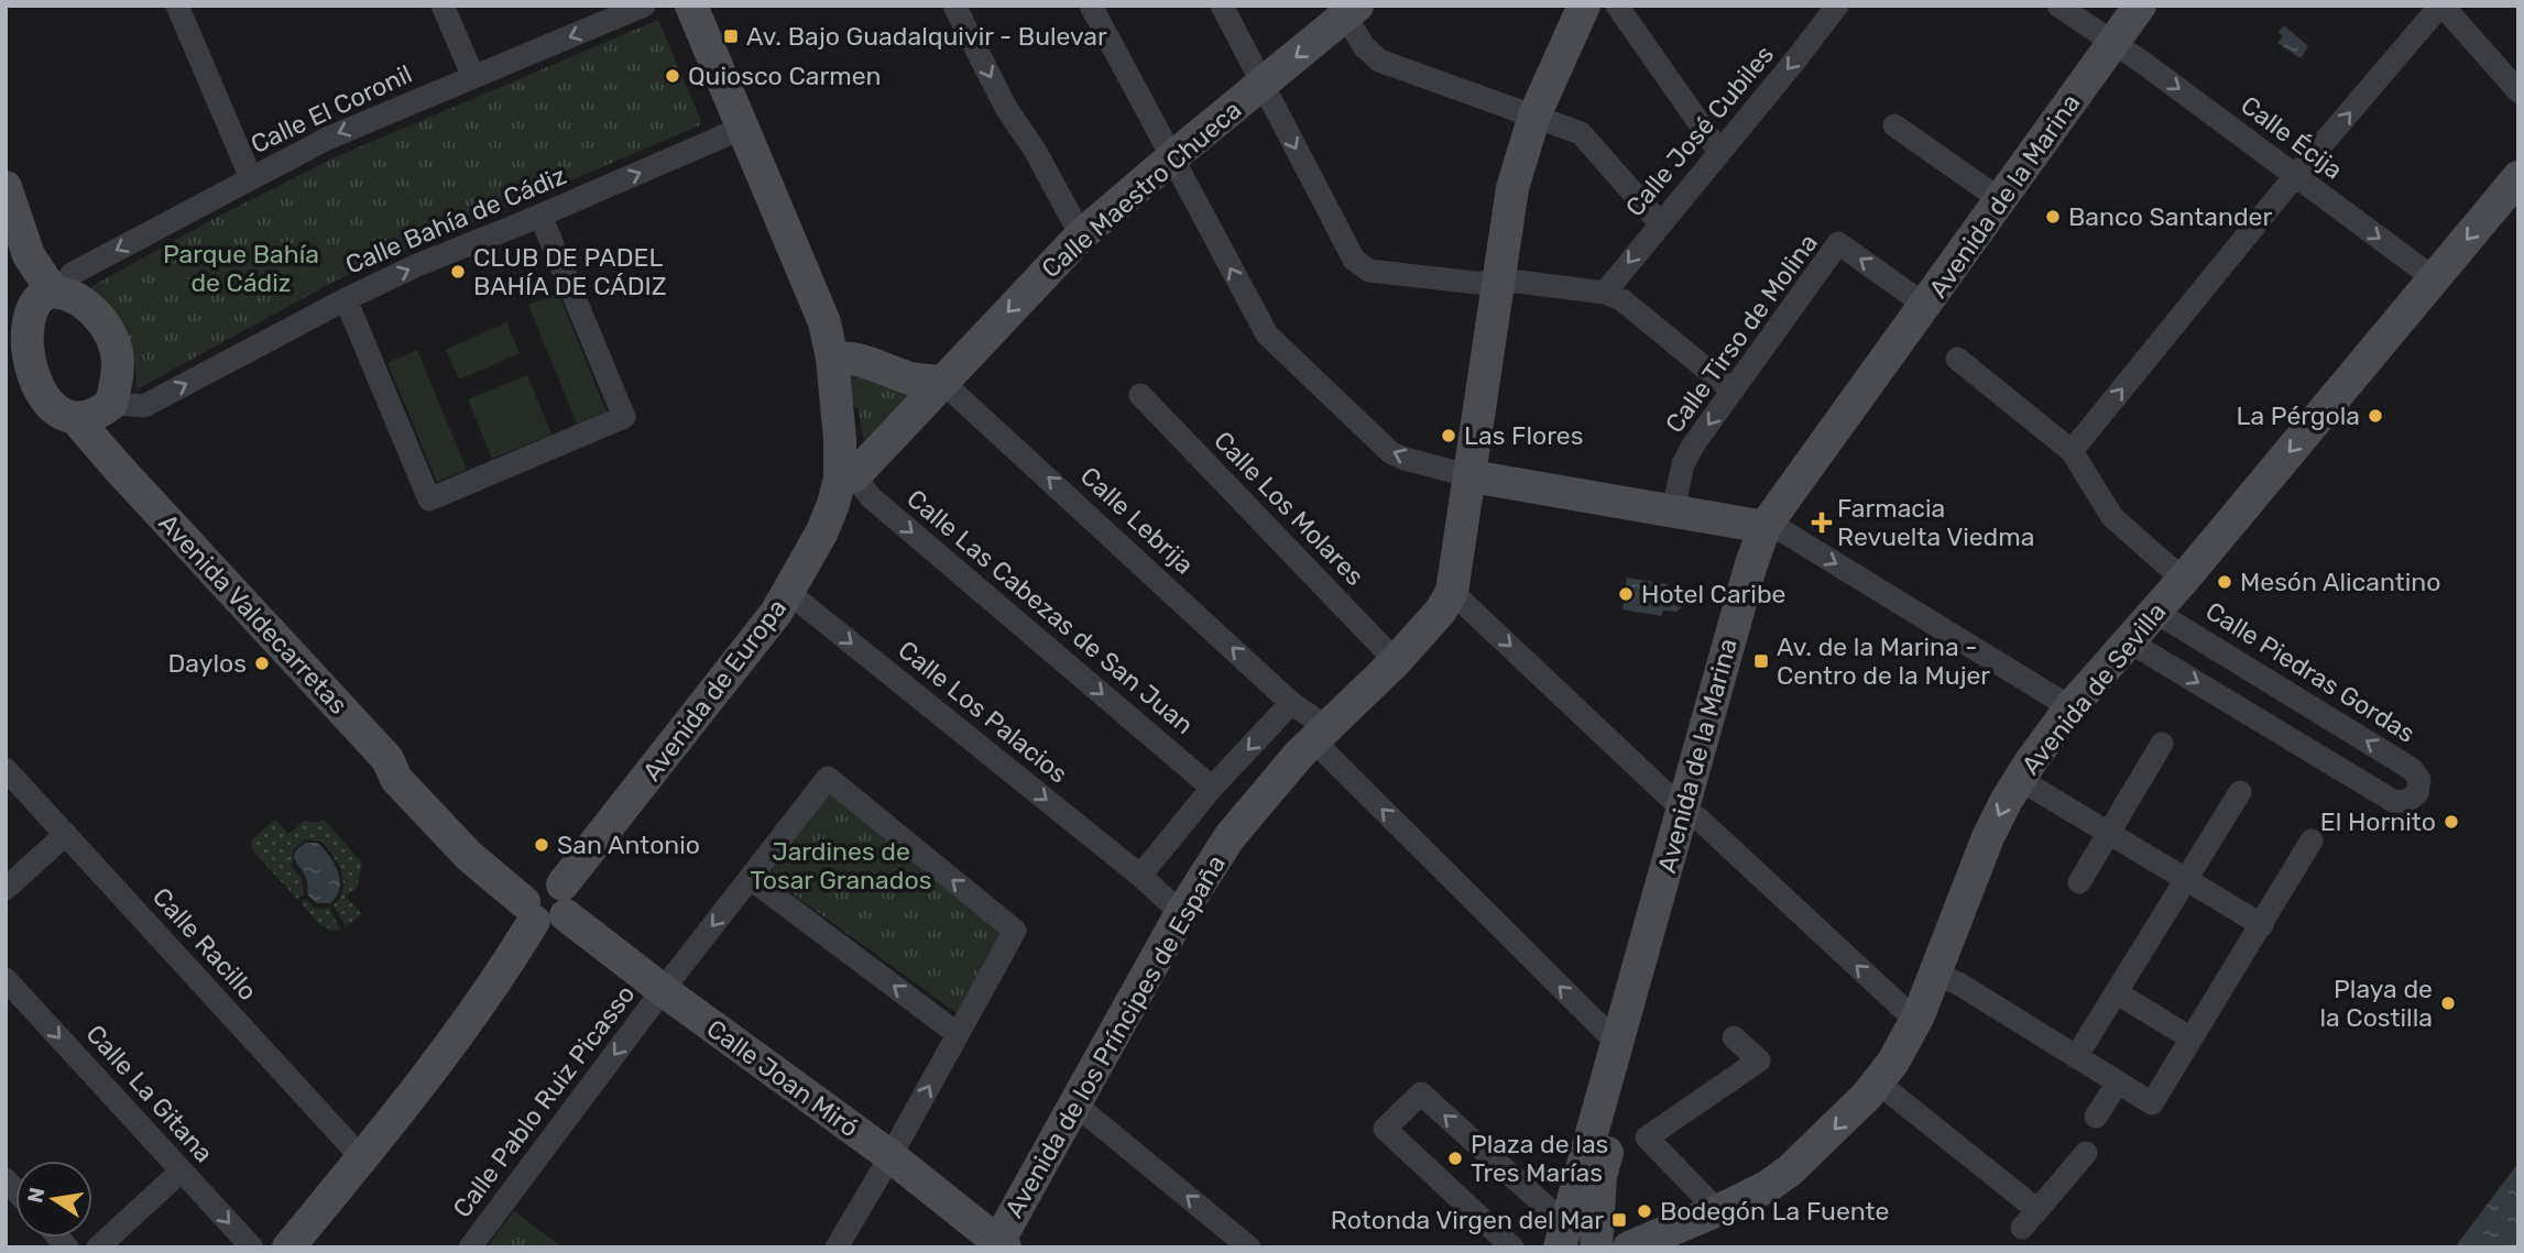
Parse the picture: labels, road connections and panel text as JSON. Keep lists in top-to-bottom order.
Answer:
{
  "streets": {
    "street": [
      "Calle El Coronil",
      "Calle José Cubiles",
      "Calle Écija",
      "Calle Maestro Chueca",
      "Avenida de la Marina",
      "Calle Bahía de Cádiz",
      "Calle Tirso de Molina",
      "Calle Los Molares",
      "Calle Lebrija",
      "Calle Las Cabezas de San Juan",
      "Avenida Valdecarretas",
      "Calle Piedras Gordas",
      "Avenida de Sevilla",
      "Avenida de Europa",
      "Calle Los Palacios",
      "Calle Racillo",
      "Avenida de los Príncipes de España",
      "Calle Joan Miró",
      "Calle La Gitana",
      "Calle Pablo Ruiz Picasso"
    ]
  },
  "crossings": [
    ["Calle El Coronil", "Calle Bahía de Cádiz"],
    ["Calle El Coronil", "Avenida Valdecarretas"],
    ["Calle Écija", "Avenida de la Marina"],
    ["Calle Écija", "Avenida de Sevilla"],
    ["Calle Maestro Chueca", "Calle Lebrija"],
    ["Calle Maestro Chueca", "Calle Las Cabezas de San Juan"],
    ["Calle Maestro Chueca", "Avenida de Europa"],
    ["Avenida de la Marina", "Calle Tirso de Molina"],
    ["Avenida de la Marina", "Calle Lebrija"],
    ["Calle Bahía de Cádiz", "Avenida Valdecarretas"],
    ["Calle Los Molares", "Avenida de los Príncipes de España"],
    ["Calle Lebrija", "Avenida de los Príncipes de España"],
    ["Calle Las Cabezas de San Juan", "Avenida de Europa"],
    ["Avenida Valdecarretas", "Avenida de Europa"],
    ["Avenida Valdecarretas", "Calle Joan Miró"],
    ["Calle Piedras Gordas", "Avenida de Sevilla"],
    ["Avenida de Europa", "Calle Los Palacios"],
    ["Avenida de Europa", "Calle Racillo"],
    ["Avenida de Europa", "Calle Joan Miró"],
    ["Calle Los Palacios", "Avenida de los Príncipes de España"],
    ["Avenida de los Príncipes de España", "Calle Joan Miró"],
    ["Calle Joan Miró", "Calle Pablo Ruiz Picasso"]
  ],
  "one_way": [
    "Calle El Coronil",
    "Calle José Cubiles",
    "Calle Écija",
    "Calle Maestro Chueca",
    "Calle Bahía de Cádiz",
    "Calle Lebrija",
    "Calle Las Cabezas de San Juan",
    "Calle Los Palacios",
    "Calle La Gitana"
  ],
  "parks": ["Parque Bahía de Cádiz", "Jardines de Tosar Granados"],
  "places": {
    "transit": ["Av. Bajo Guadalquivir - Bulevar", "Av. de la Marina - Centro de la Mujer", "Rotonda Virgen del Mar"],
    "other": [
      "Quiosco Carmen",
      "Banco Santander",
      "CLUB DE PADEL BAHÍA DE CÁDIZ",
      "La Pérgola",
      "Las Flores",
      "Mesón Alicantino",
      "Hotel Caribe",
      "Daylos",
      "El Hornito",
      "San Antonio",
      "Playa de la Costilla",
      "Plaza de las Tres Marías",
      "Bodegón La Fuente"
    ],
    "health": ["Farmacia Revuelta Viedma"]
  },
  "north": "left"
}
